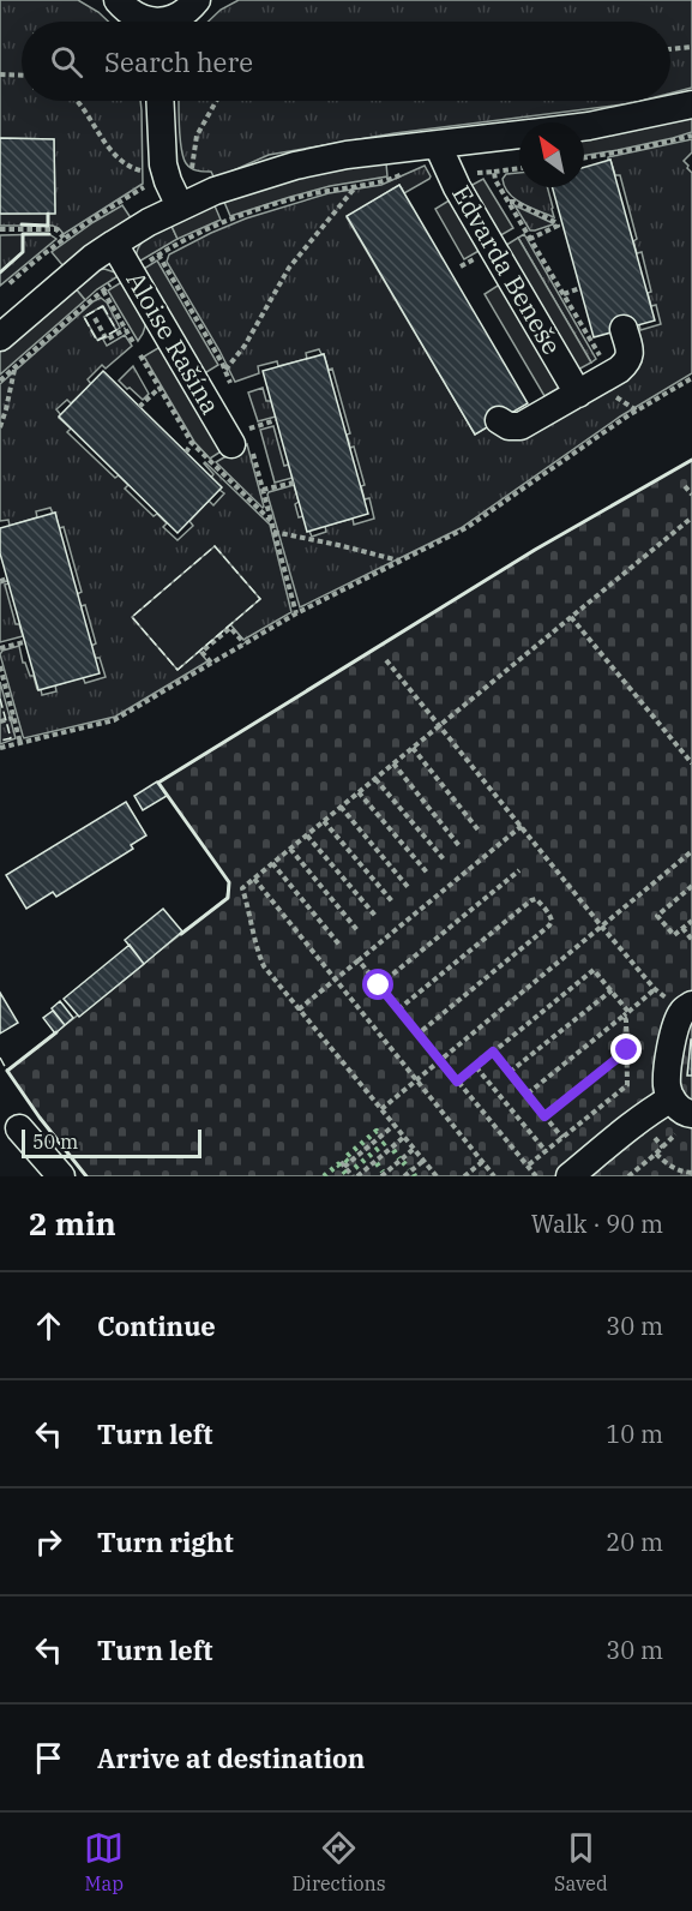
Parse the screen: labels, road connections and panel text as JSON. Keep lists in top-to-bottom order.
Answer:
{
  "streets": {
    "street": ["Edvarda Beneše", "Aloise Rašína"]
  },
  "scale_bar": "50 m",
  "north": "top left",
  "page": {
    "search": "Search here",
    "scale": "50 m",
    "heading": ["2 min", "Walk · 90 m"],
    "list": [
      ["Continue", "30 m"],
      ["Turn left", "10 m"],
      ["Turn right", "20 m"],
      ["Turn left", "30 m"],
      "Arrive at destination"
    ],
    "nav": ["Map", "Directions", "Saved"]
  }
}
